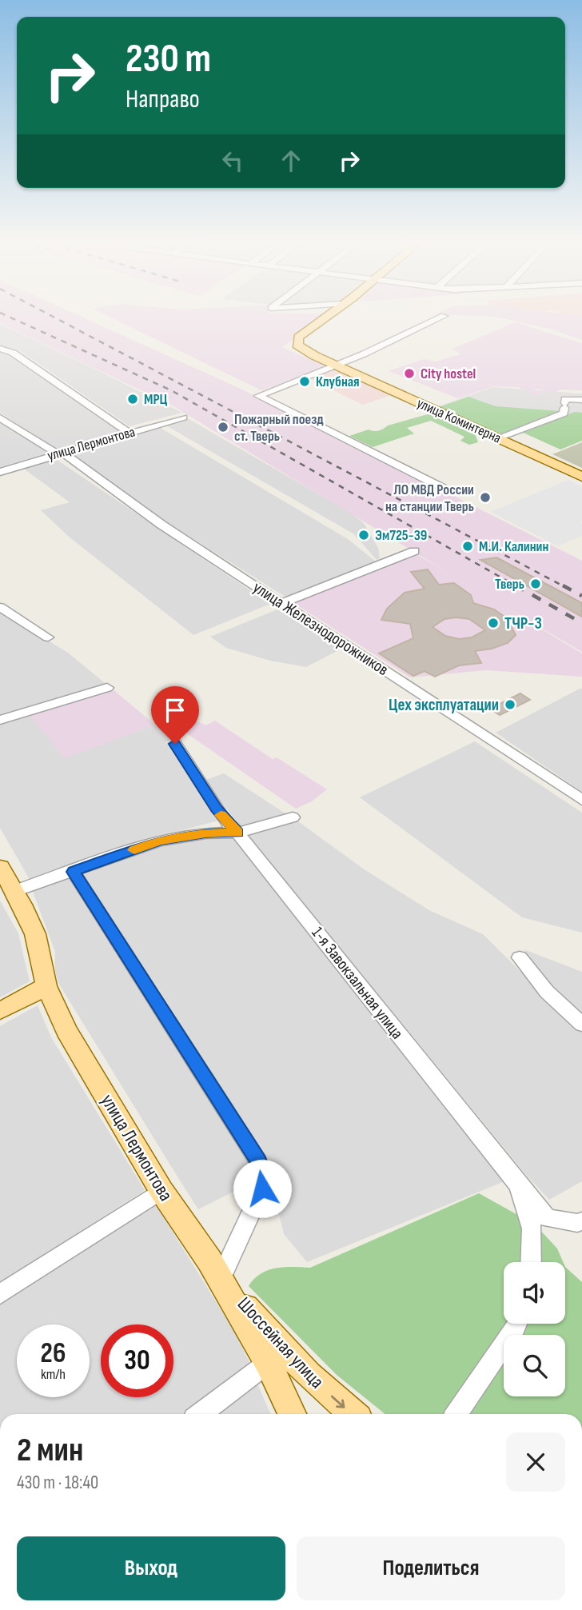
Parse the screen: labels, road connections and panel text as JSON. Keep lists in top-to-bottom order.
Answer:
{
  "streets": {
    "main road": ["улица Коминтерна", "улица Лермонтова", "Шоссейная улица"],
    "street": ["улица Железнодорожников", "1-я Завокзальная улица"]
  },
  "crossings": [
    ["улица Лермонтова", "улица Железнодорожников"],
    ["улица Лермонтова", "Шоссейная улица"]
  ],
  "one_way": ["Шоссейная улица"],
  "places": [
    "City hostel",
    "Клубная",
    "МРЦ",
    "Пожарный поезд ст. Тверь",
    "ЛО МВД России на станции Тверь",
    "Эм725-39",
    "М.И. Калинин",
    "Тверь",
    "ТЧР-3",
    "Цех эксплуатации"
  ],
  "page": {
    "turn": ["230 m", "Направо"],
    "speed": "26 km/h",
    "limit": "30",
    "heading": ["2 мин", "430 m · 18:40"],
    "buttons": ["Выход", "Поделиться"]
  }
}
